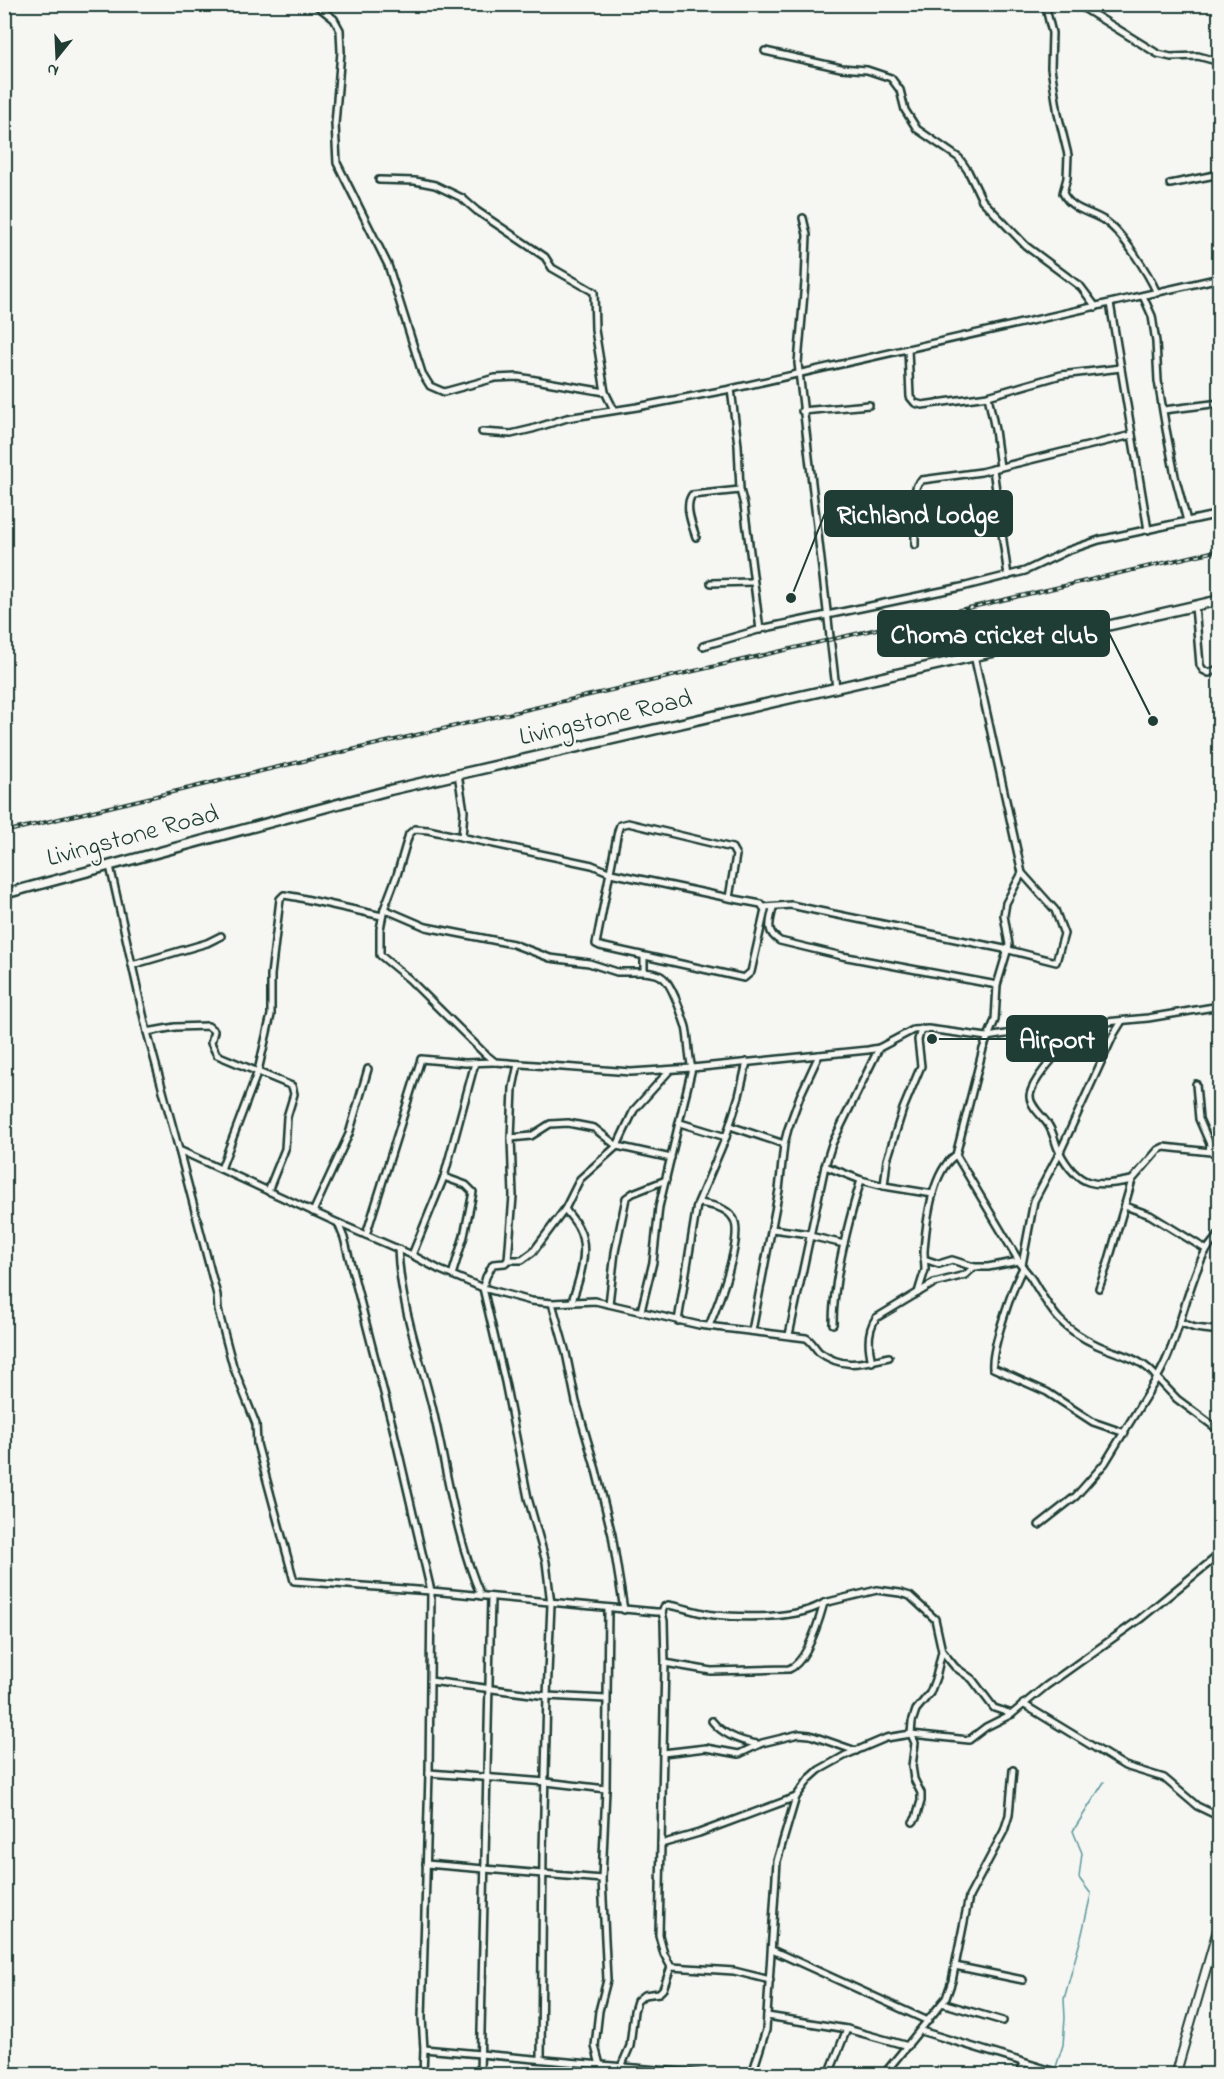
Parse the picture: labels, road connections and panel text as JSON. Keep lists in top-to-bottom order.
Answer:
{
  "streets": {
    "highway": ["Livingstone Road"]
  },
  "places": ["Richland Lodge", "Choma cricket club", "Airport"],
  "north": "bottom"
}
